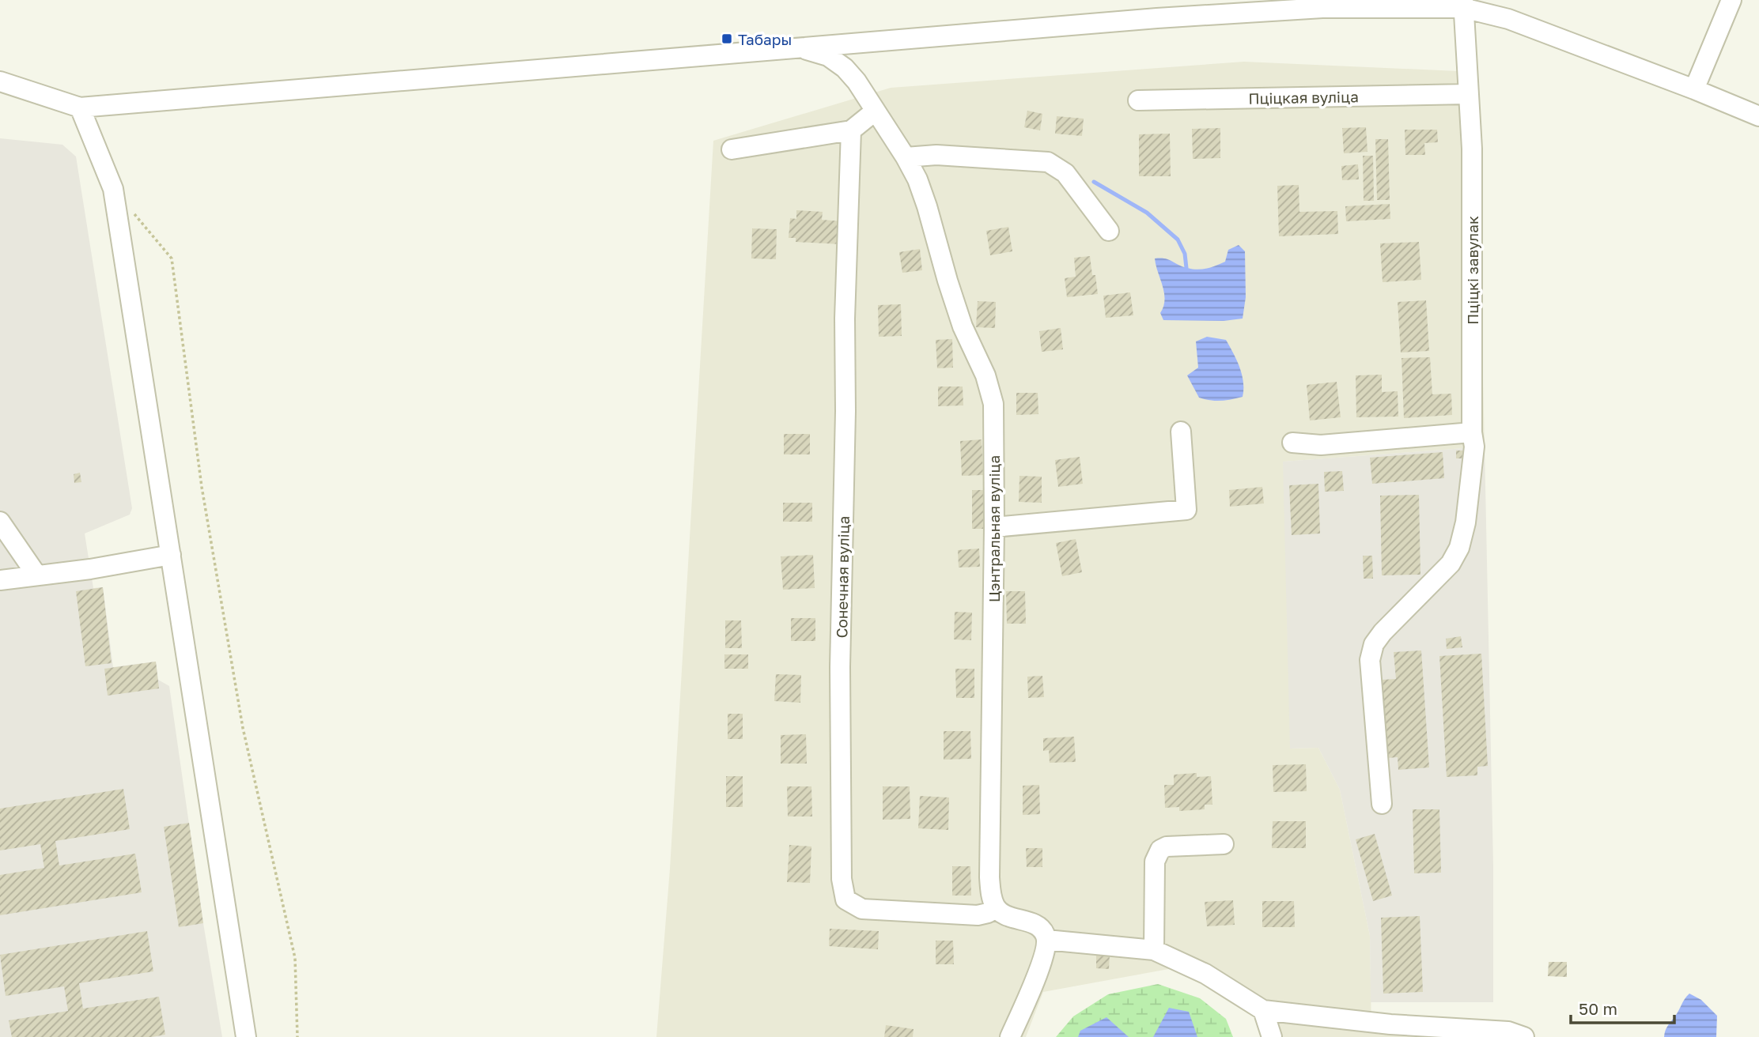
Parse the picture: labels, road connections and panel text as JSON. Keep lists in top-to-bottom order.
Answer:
{
  "streets": {
    "street": [
      "Пціцкая вуліца",
      "Пціцкі завулак",
      "Цэнтральная вуліца",
      "Сонечная вуліца"
    ]
  },
  "crossings": [
    ["Пціцкая вуліца", "Пціцкі завулак"],
    ["Цэнтральная вуліца", "Сонечная вуліца"]
  ],
  "places": {
    "transit": ["Табары"]
  },
  "scale_bar": "50 m"
}
